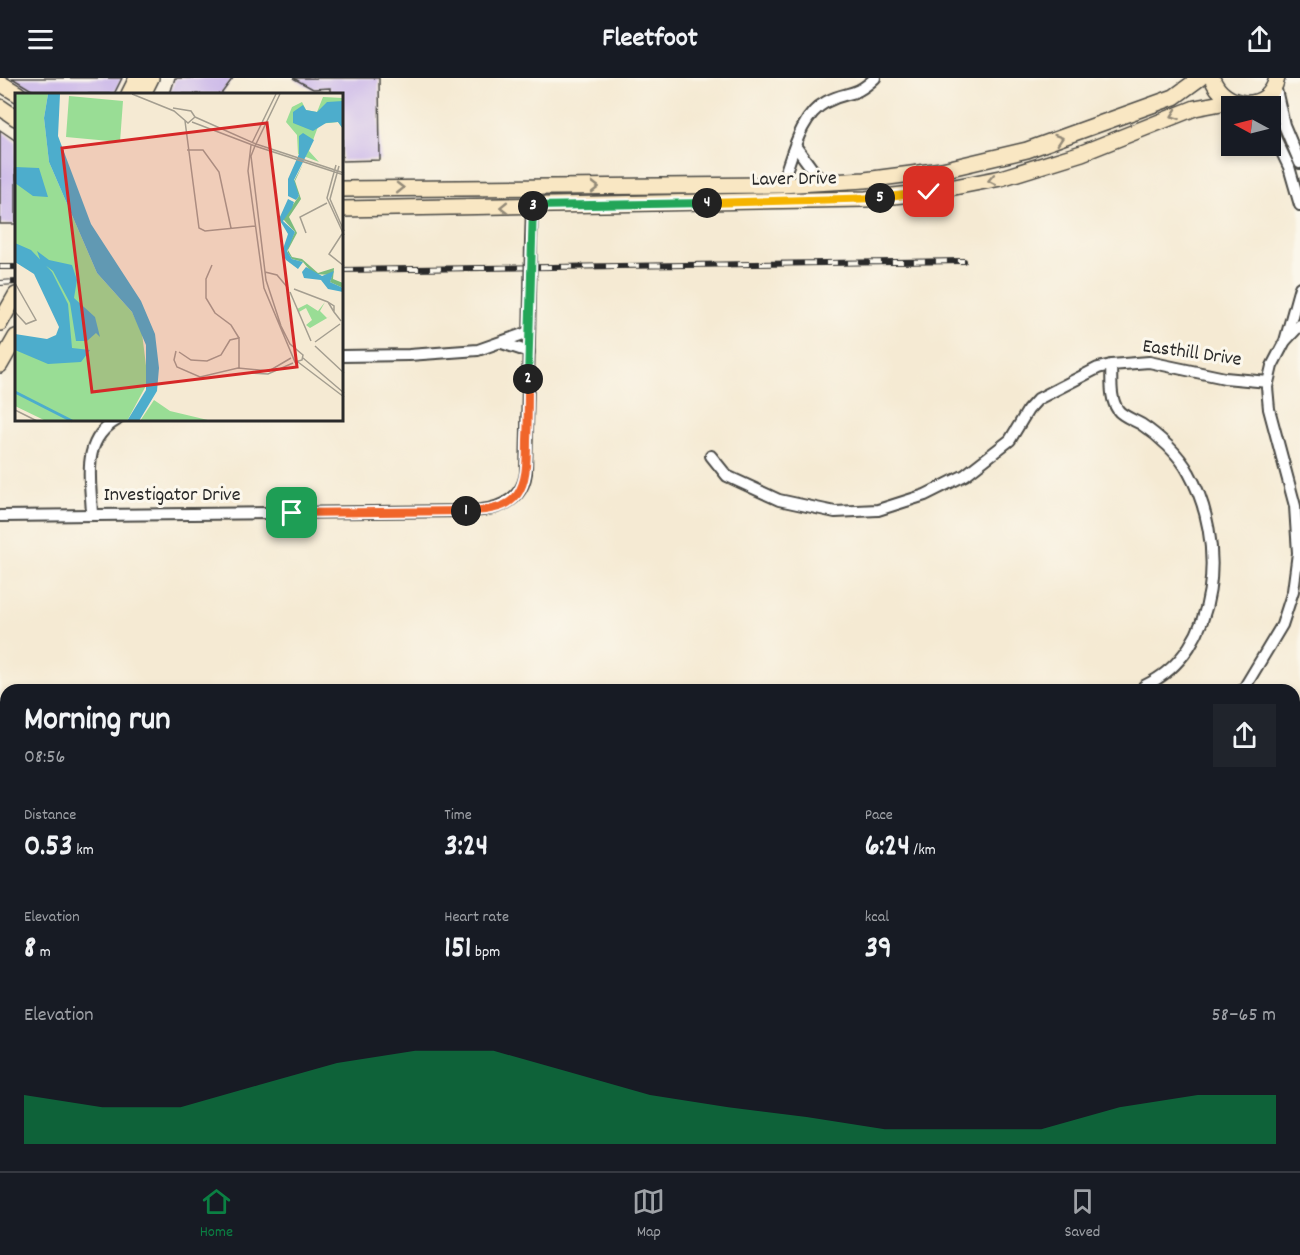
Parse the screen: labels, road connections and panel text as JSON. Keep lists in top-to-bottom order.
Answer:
{
  "streets": {
    "street": ["Laver Drive", "Easthill Drive", "Investigator Drive"]
  },
  "crossings": [
    ["Laver Drive", "Investigator Drive"]
  ],
  "north": "left",
  "page": {
    "header": "Fleetfoot",
    "pins": [
      "5",
      "4",
      "3",
      "2",
      "1"
    ],
    "heading": ["Morning run", "08:56"],
    "stats": [
      ["Distance", "0.53 km"],
      ["Time", "3:24"],
      ["Pace", "6:24 /km"],
      ["Elevation", "8 m"],
      ["Heart rate", "151 bpm"],
      ["kcal", "39"]
    ],
    "chart": ["Elevation", "58–65 m"],
    "tabs": ["Home", "Map", "Saved"]
  }
}
